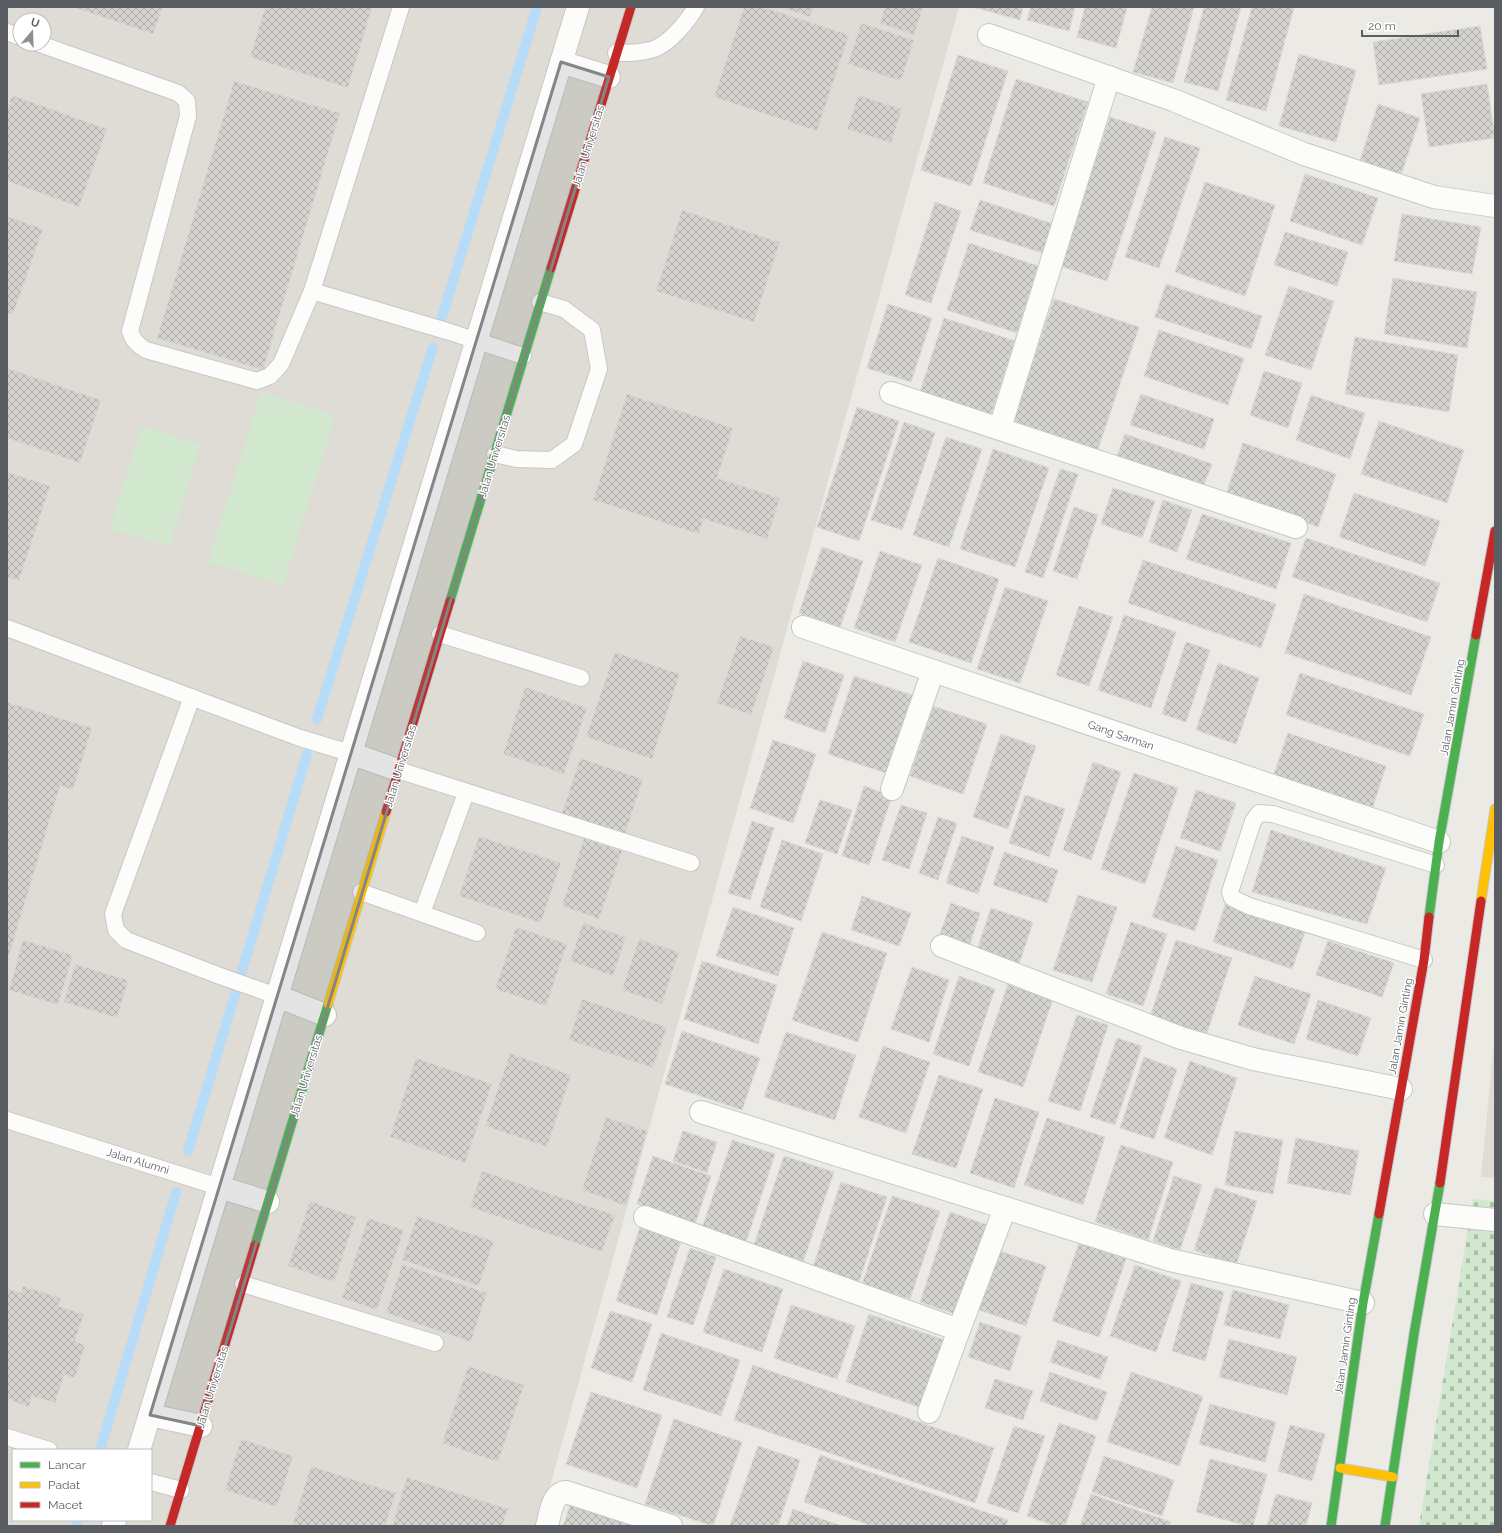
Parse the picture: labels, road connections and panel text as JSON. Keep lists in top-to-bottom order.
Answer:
{
  "streets": {
    "main road": ["Jalan Universitas", "Jalan Jamin Ginting"],
    "street": ["Gang Sarman", "Jalan Alumni"]
  },
  "crossings": [
    ["Jalan Universitas", "Jalan Alumni"],
    ["Jalan Jamin Ginting", "Gang Sarman"]
  ],
  "legend": ["Lancar", "Padat", "Macet"],
  "scale_bar": "20 m",
  "north": "top"
}
